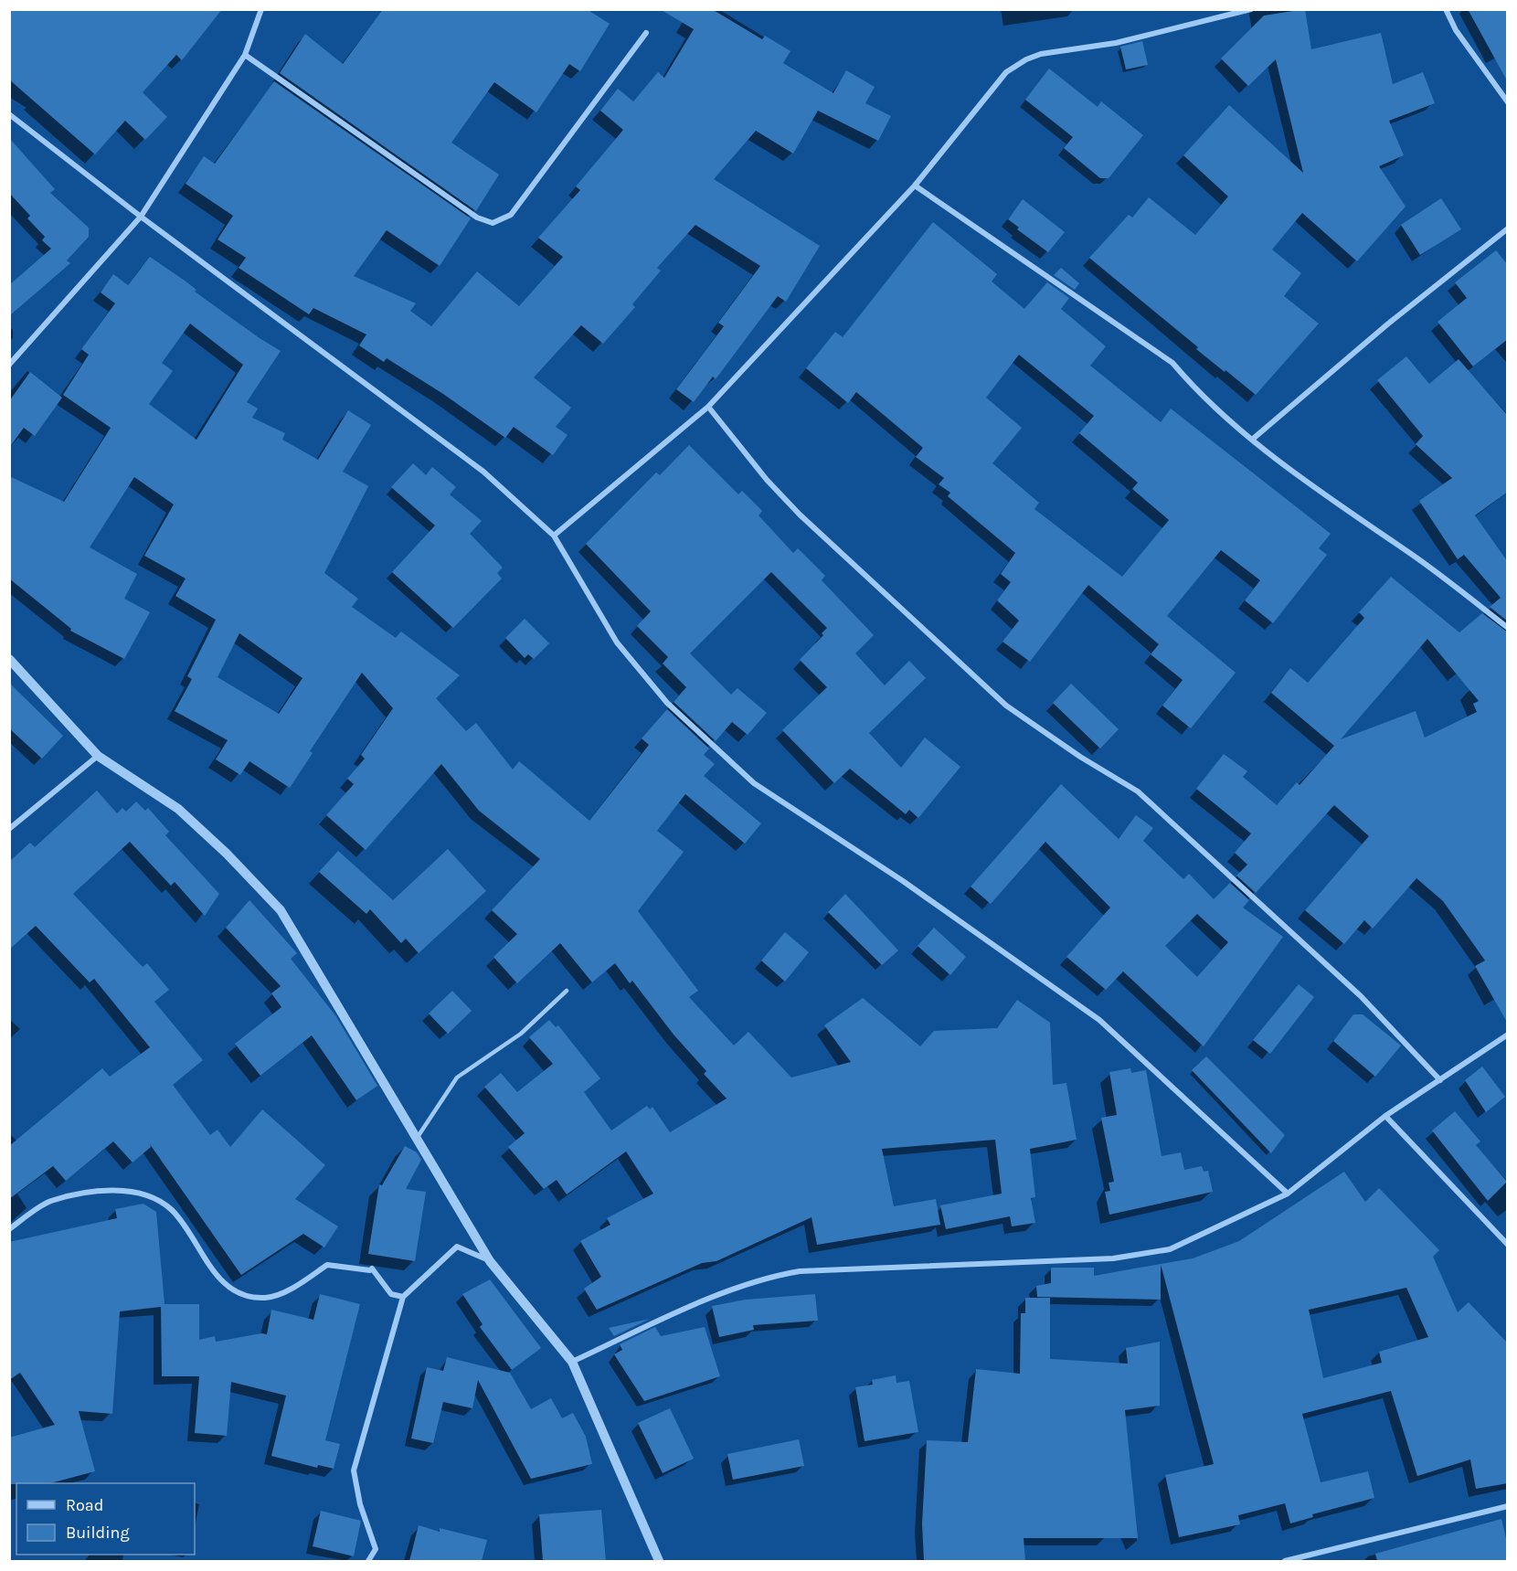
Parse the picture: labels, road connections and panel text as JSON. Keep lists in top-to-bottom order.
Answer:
{
  "legend": ["Road", "Building"]
}
